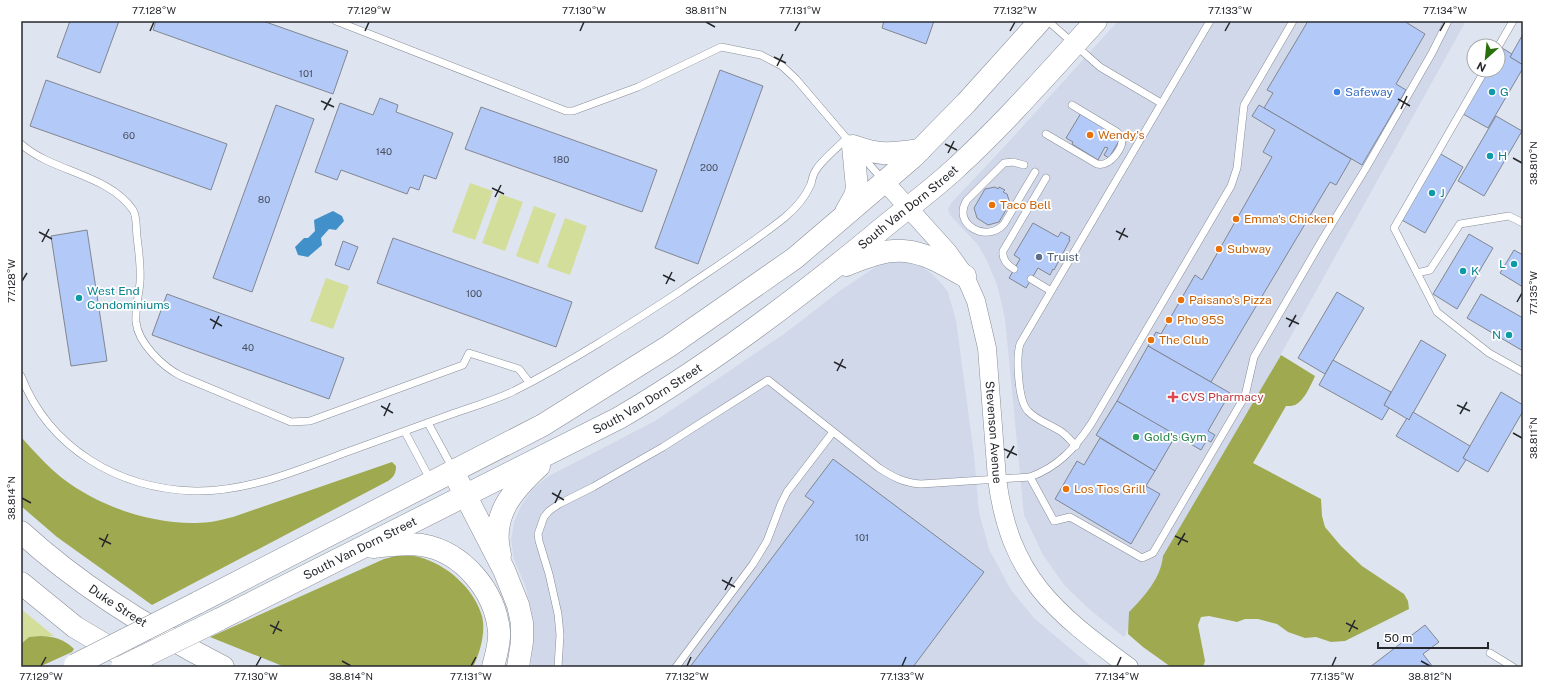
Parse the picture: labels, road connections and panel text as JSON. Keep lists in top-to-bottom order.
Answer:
{
  "streets": {
    "main road": ["South Van Dorn Street", "Duke Street"],
    "street": ["Stevenson Avenue"]
  },
  "crossings": [
    ["South Van Dorn Street", "Stevenson Avenue"]
  ],
  "places": {
    "other": [
      "Safeway",
      "G",
      "Wendy's",
      "H",
      "J",
      "Taco Bell",
      "Emma's Chicken",
      "Subway",
      "Truist",
      "L",
      "K",
      "West End Condominiums",
      "Paisano's Pizza",
      "Pho 95S",
      "N",
      "The Club",
      "Gold's Gym",
      "Los Tios Grill"
    ],
    "health": ["CVS Pharmacy"]
  },
  "house_numbers": [
    "101",
    "60",
    "140",
    "180",
    "200",
    "80",
    "100",
    "40",
    "101"
  ],
  "scale_bar": "50 m",
  "north": "bottom left",
  "coordinates": [
    "77.128°W",
    "77.129°W",
    "77.130°W",
    "38.811°N",
    "77.131°W",
    "77.132°W",
    "77.133°W",
    "77.134°W",
    "38.810°N",
    "77.135°W",
    "38.814°N",
    "38.812°N"
  ]
}
